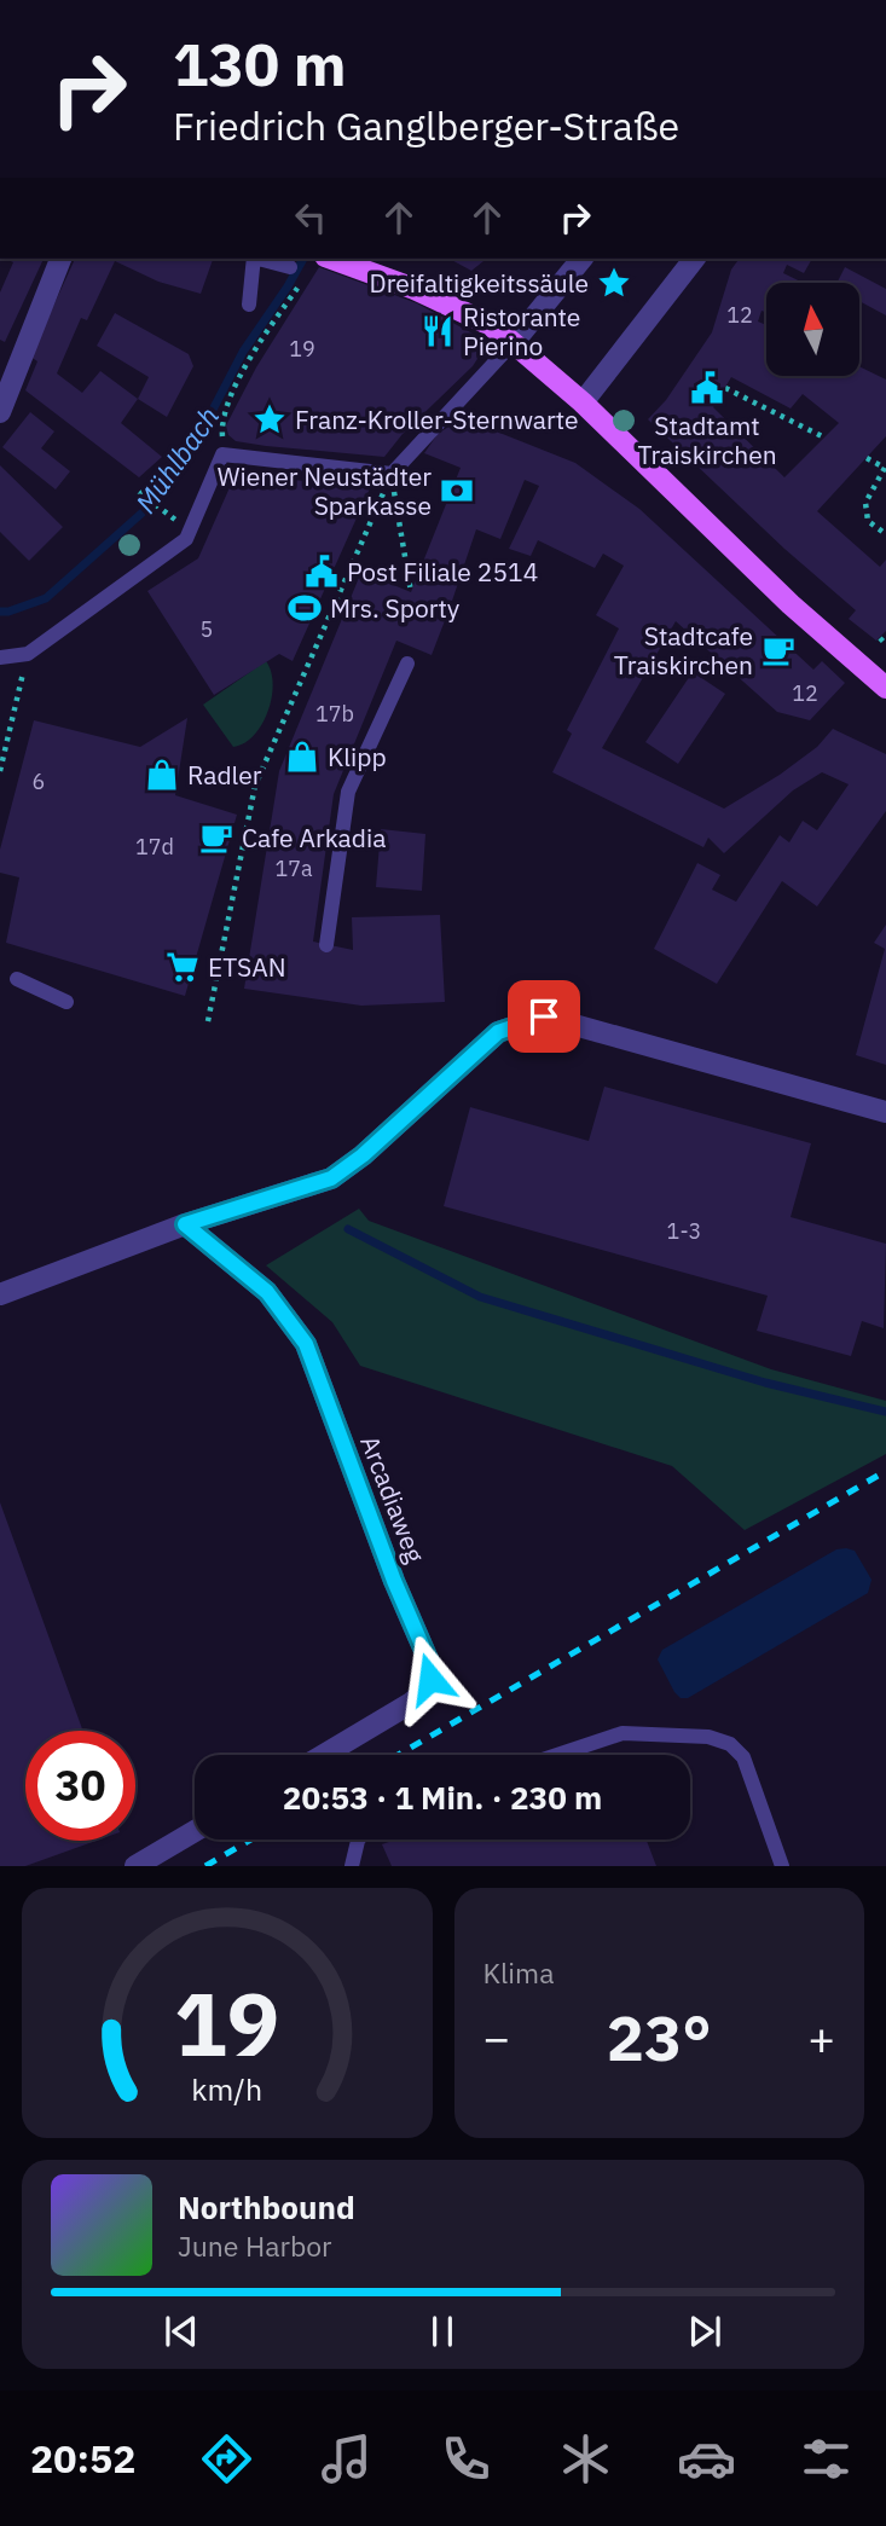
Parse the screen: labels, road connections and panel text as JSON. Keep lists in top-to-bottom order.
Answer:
{
  "streets": {
    "street": ["Arcadiaweg"]
  },
  "water": ["Mühlbach"],
  "places": {
    "place": ["Dreifaltigkeitssäule", "Franz-Kroller-Sternwarte"],
    "restaurant": ["Ristorante Pierino"],
    "public building": ["Stadtamt Traiskirchen", "Post Filiale 2514"],
    "bank": ["Wiener Neustädter Sparkasse"],
    "sports": ["Mrs. Sporty"],
    "cafe": ["Stadtcafe Traiskirchen", "Cafe Arkadia"],
    "shop": ["Klipp", "Radler"],
    "supermarket": ["ETSAN"]
  },
  "house_numbers": [
    "12",
    "19",
    "5",
    "12",
    "17b",
    "6",
    "17d",
    "17a",
    "1-3"
  ],
  "north": "top",
  "page": {
    "turn": ["130 m", "Friedrich Ganglberger-Straße"],
    "limit": "30",
    "trip": "20:53 · 1 Min. · 230 m",
    "tile": "Klima",
    "heat": ["−", "23°", "+"],
    "song": ["Northbound", "June Harbor"],
    "tabs": "20:52",
    "gauge": ["19", "km/h"]
  }
}
